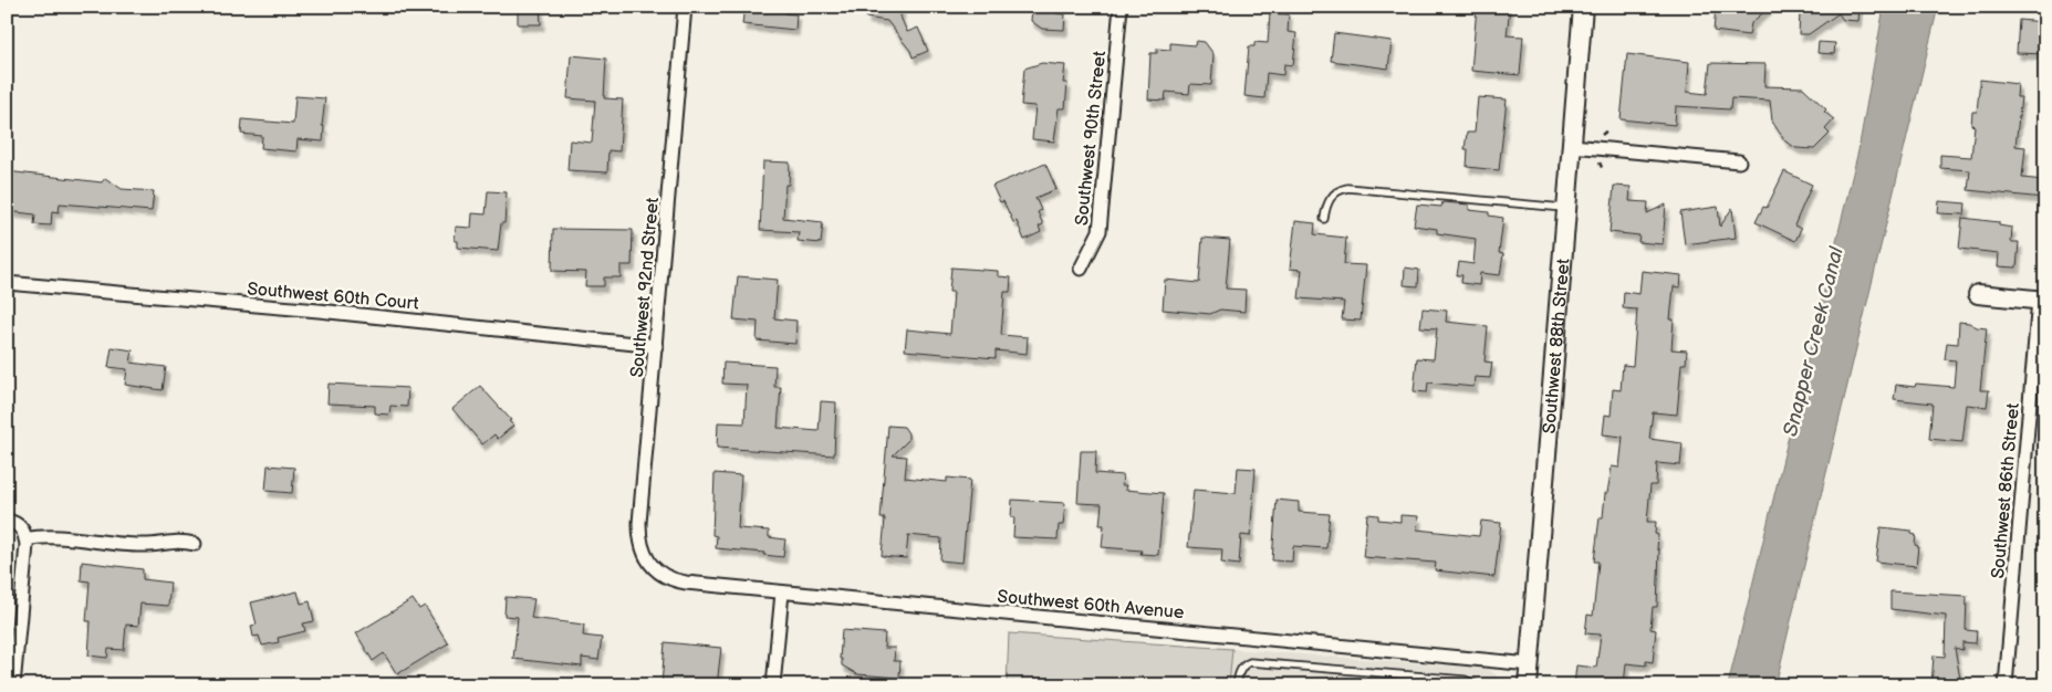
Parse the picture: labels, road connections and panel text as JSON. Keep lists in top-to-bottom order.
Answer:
{
  "streets": {
    "street": [
      "Southwest 90th Street",
      "Southwest 92nd Street",
      "Southwest 60th Court",
      "Southwest 88th Street",
      "Southwest 86th Street",
      "Southwest 60th Avenue"
    ]
  },
  "crossings": [
    ["Southwest 92nd Street", "Southwest 60th Court"],
    ["Southwest 92nd Street", "Southwest 60th Avenue"],
    ["Southwest 88th Street", "Southwest 60th Avenue"]
  ],
  "water": ["Snapper Creek Canal"]
}
